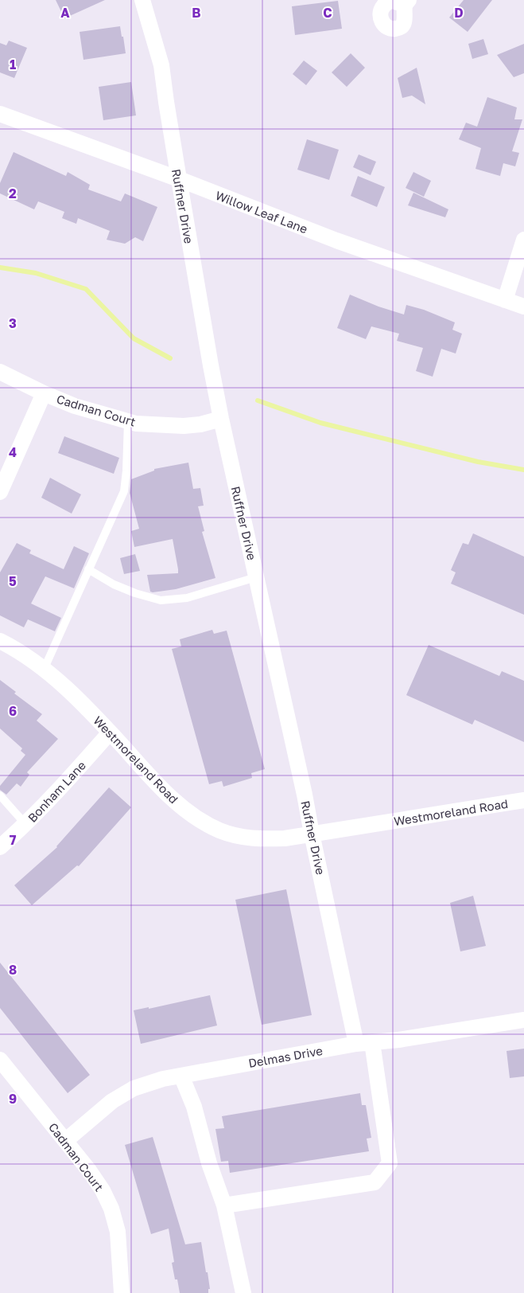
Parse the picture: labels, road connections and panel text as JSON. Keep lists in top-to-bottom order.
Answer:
{
  "streets": {
    "street": [
      "Ruffner Drive",
      "Willow Leaf Lane",
      "Cadman Court",
      "Westmoreland Road",
      "Bonham Lane",
      "Delmas Drive"
    ]
  },
  "crossings": [
    ["Ruffner Drive", "Willow Leaf Lane"],
    ["Ruffner Drive", "Cadman Court"],
    ["Ruffner Drive", "Westmoreland Road"],
    ["Ruffner Drive", "Delmas Drive"],
    ["Cadman Court", "Delmas Drive"],
    ["Westmoreland Road", "Bonham Lane"]
  ],
  "grid": {
    "columns": [
      "A",
      "B",
      "C",
      "D"
    ],
    "rows": [
      "1",
      "2",
      "3",
      "4",
      "5",
      "6",
      "7",
      "8",
      "9"
    ]
  }
}
